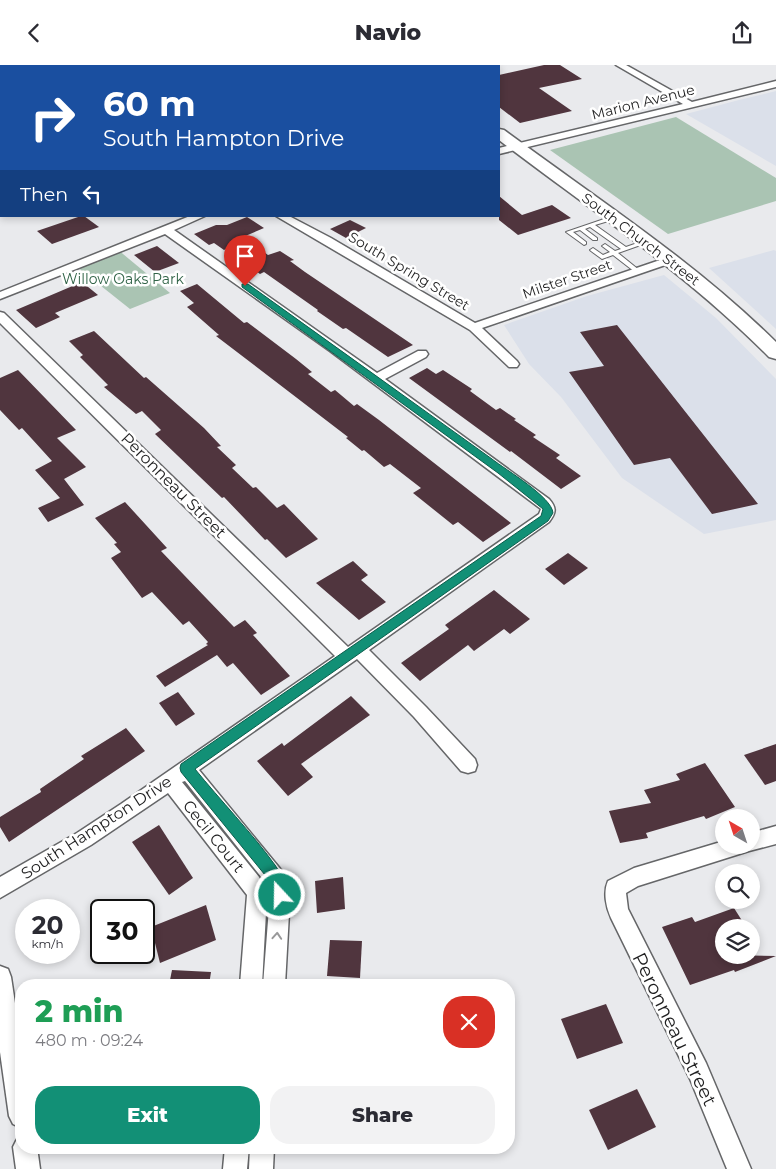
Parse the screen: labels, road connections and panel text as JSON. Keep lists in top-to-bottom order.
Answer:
{
  "streets": {
    "main road": ["South Church Street"],
    "street": [
      "Marion Avenue",
      "South Spring Street",
      "Milster Street",
      "Peronneau Street",
      "South Hampton Drive",
      "Cecil Court"
    ]
  },
  "crossings": [
    ["Marion Avenue", "South Church Street"],
    ["South Church Street", "Milster Street"],
    ["South Spring Street", "Milster Street"],
    ["Peronneau Street", "South Hampton Drive"],
    ["South Hampton Drive", "Cecil Court"]
  ],
  "parks": ["Willow Oaks Park"],
  "north": "top left",
  "page": {
    "header": "Navio",
    "turn": ["60 m", "South Hampton Drive"],
    "then": "Then",
    "speed": "20 km/h",
    "limit": "30",
    "heading": ["2 min", "480 m · 09:24"],
    "buttons": ["Exit", "Share"]
  }
}
